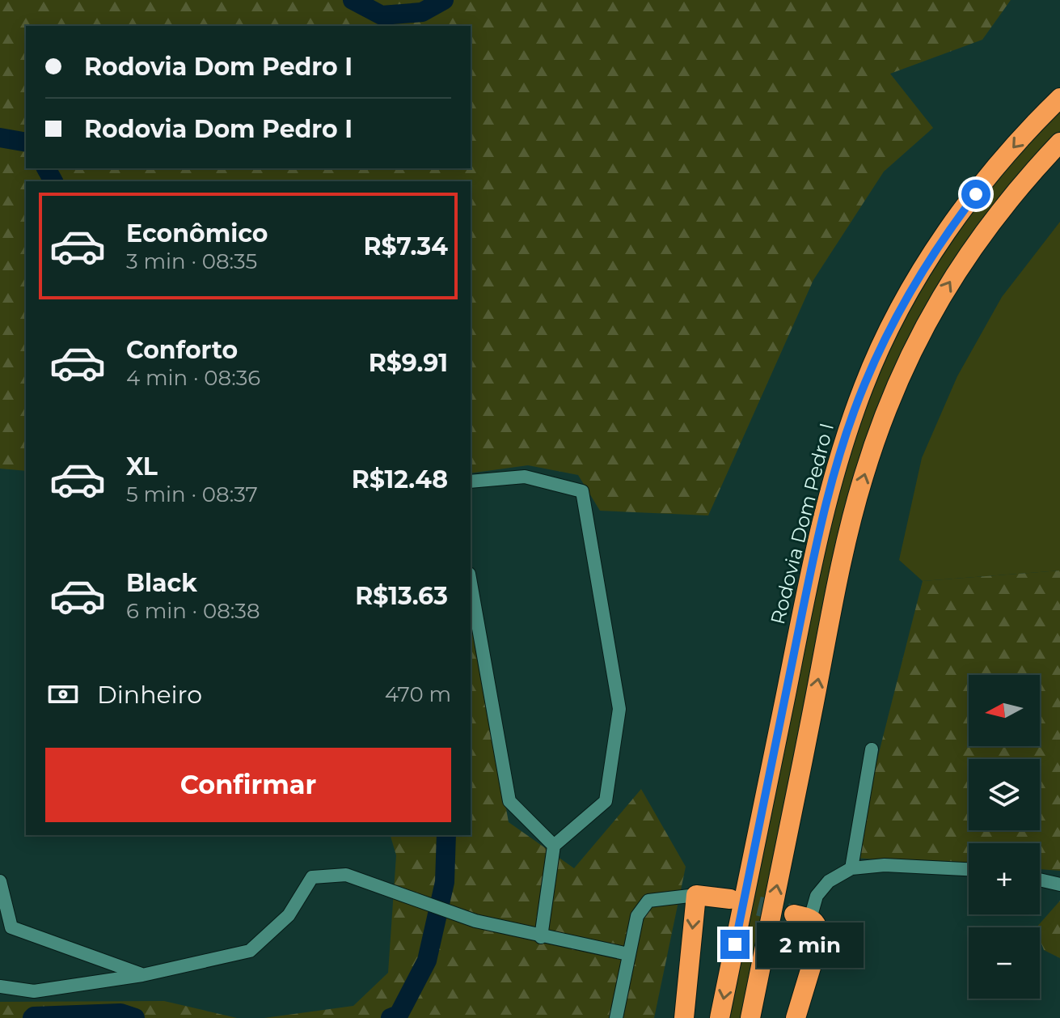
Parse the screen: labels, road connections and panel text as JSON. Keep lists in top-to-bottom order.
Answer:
{
  "streets": {
    "highway": ["Rodovia Dom Pedro I"]
  },
  "north": "left",
  "page": {
    "banner": ["Rodovia Dom Pedro I", "Rodovia Dom Pedro I"],
    "list": [
      {
        "name": "Econômico",
        "note": "3 min · 08:35",
        "value": "R$7.34"
      },
      {
        "name": "Conforto",
        "note": "4 min · 08:36",
        "value": "R$9.91"
      },
      {
        "name": "XL",
        "note": "5 min · 08:37",
        "value": "R$12.48"
      },
      {
        "name": "Black",
        "note": "6 min · 08:38",
        "value": "R$13.63"
      }
    ],
    "pay": ["Dinheiro", "470 m"],
    "map_buttons": ["+", "−"],
    "buttons": "Confirmar",
    "bubble": "2 min"
  }
}
